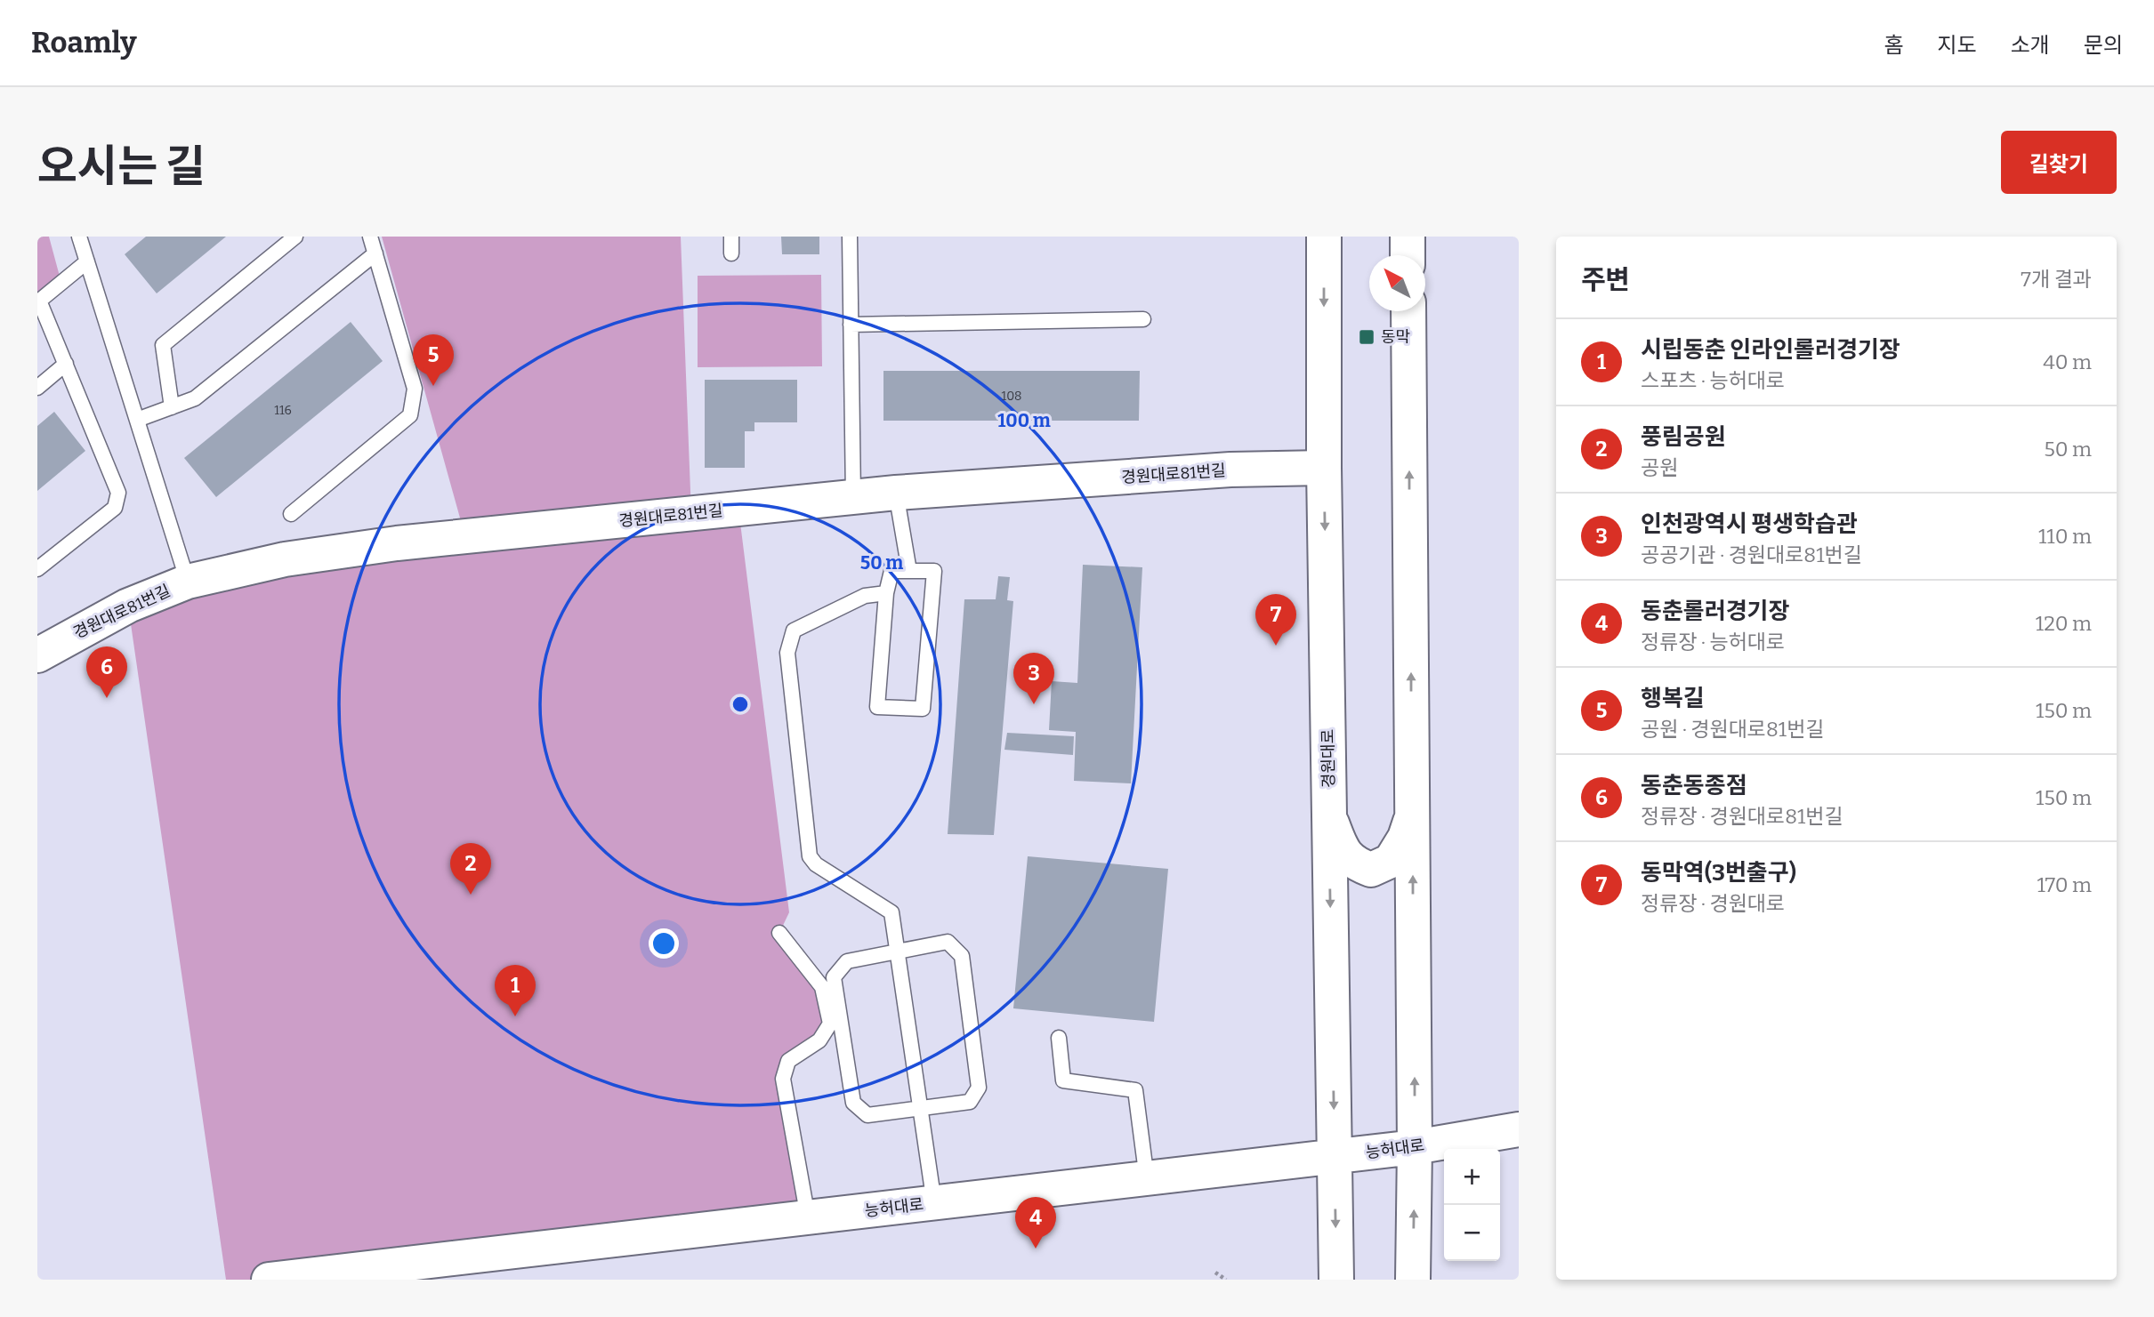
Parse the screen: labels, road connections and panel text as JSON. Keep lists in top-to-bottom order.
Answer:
{
  "streets": {
    "main road": ["경원대로81번길", "경원대로", "능허대로"]
  },
  "crossings": [
    ["경원대로81번길", "경원대로"],
    ["경원대로", "능허대로"]
  ],
  "places": {
    "transit": ["동막"]
  },
  "house_numbers": ["108", "116"],
  "north": "top left",
  "page": {
    "header": "Roamly",
    "nav": [
      "홈",
      "지도",
      "소개",
      "문의"
    ],
    "title": "오시는 길",
    "buttons": "길찾기",
    "heading": ["주변", "7개 결과"],
    "list": [
      {
        "mark": "1",
        "name": "시립동춘 인라인롤러경기장",
        "note": "스포츠 · 능허대로",
        "value": "40 m"
      },
      {
        "mark": "2",
        "name": "풍림공원",
        "note": "공원",
        "value": "50 m"
      },
      {
        "mark": "3",
        "name": "인천광역시 평생학습관",
        "note": "공공기관 · 경원대로81번길",
        "value": "110 m"
      },
      {
        "mark": "4",
        "name": "동춘롤러경기장",
        "note": "정류장 · 능허대로",
        "value": "120 m"
      },
      {
        "mark": "5",
        "name": "행복길",
        "note": "공원 · 경원대로81번길",
        "value": "150 m"
      },
      {
        "mark": "6",
        "name": "동춘동종점",
        "note": "정류장 · 경원대로81번길",
        "value": "150 m"
      },
      {
        "mark": "7",
        "name": "동막역(3번출구)",
        "note": "정류장 · 경원대로",
        "value": "170 m"
      }
    ],
    "pins": [
      "5",
      "7",
      "6",
      "3",
      "2",
      "1",
      "4"
    ],
    "map_buttons": ["+", "−"]
  },
  "rings": ["100 m", "50 m"]
}
